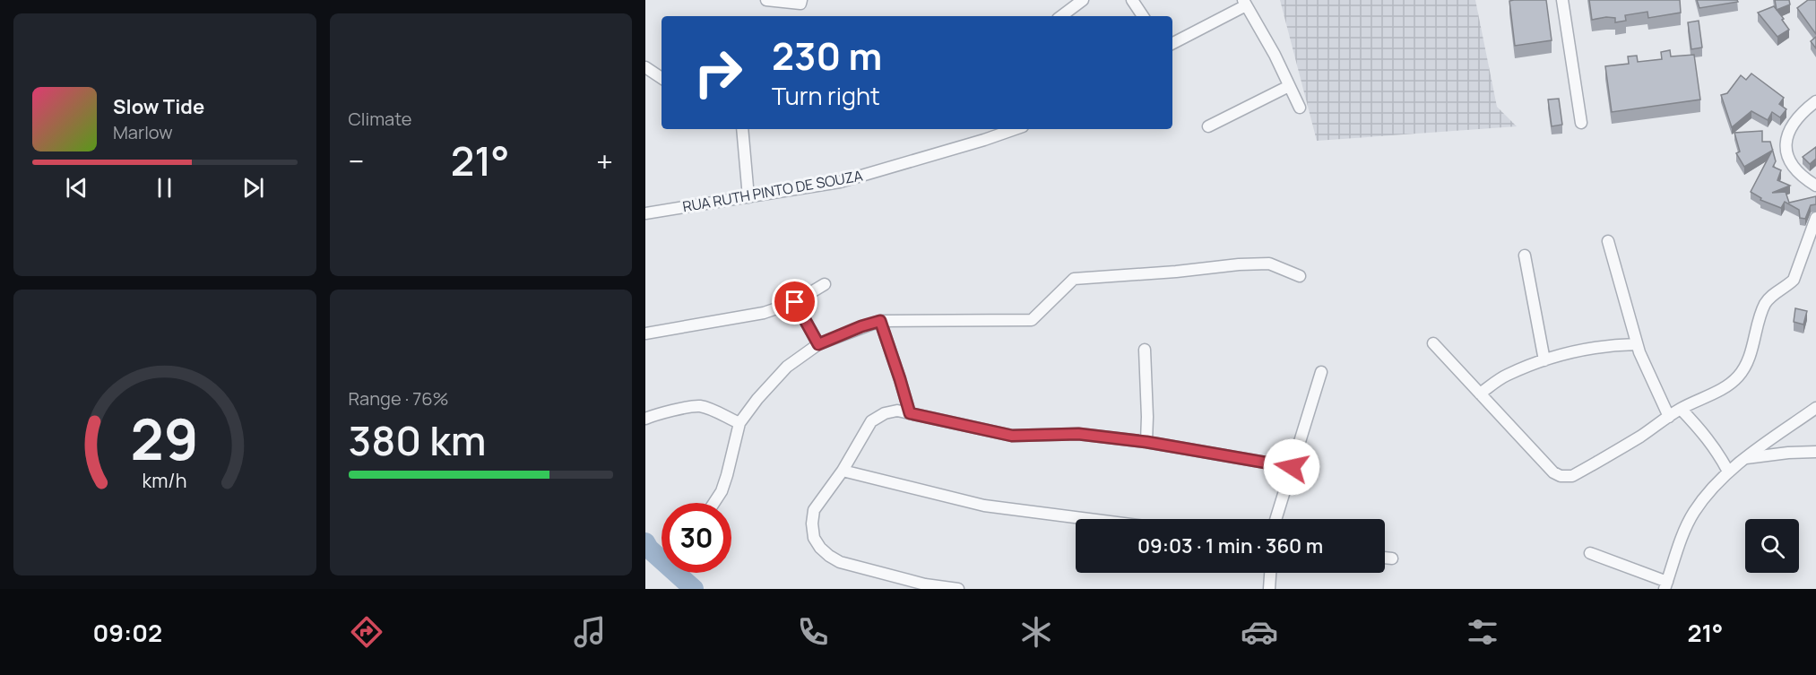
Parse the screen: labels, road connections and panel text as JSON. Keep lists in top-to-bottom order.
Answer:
{
  "streets": {
    "street": ["RUA RUTH PINTO DE SOUZA"]
  },
  "page": {
    "tile": [
      "Climate",
      ["Range · 76%", "380 km"]
    ],
    "turn": ["230 m", "Turn right"],
    "song": ["Slow Tide", "Marlow"],
    "heat": ["−", "21°", "+"],
    "limit": "30",
    "trip": "09:03 · 1 min · 360 m",
    "tabs": ["09:02", "21°"],
    "gauge": ["29", "km/h"]
  }
}
